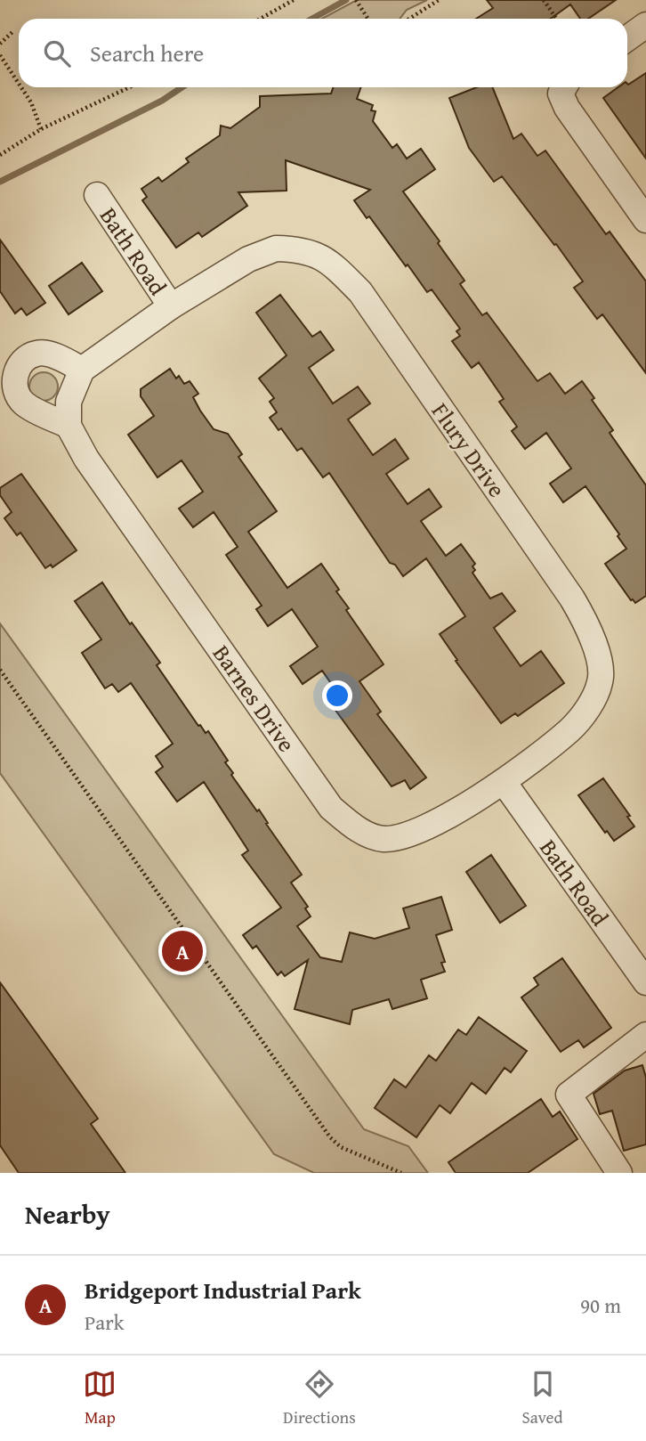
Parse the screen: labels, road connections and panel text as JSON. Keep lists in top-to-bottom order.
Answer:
{
  "streets": {
    "street": ["Bath Road", "Flury Drive", "Barnes Drive"]
  },
  "crossings": [
    ["Bath Road", "Flury Drive"],
    ["Bath Road", "Barnes Drive"],
    ["Flury Drive", "Barnes Drive"]
  ],
  "page": {
    "search": "Search here",
    "pins": "A",
    "heading": "Nearby",
    "list": [
      {
        "mark": "A",
        "name": "Bridgeport Industrial Park",
        "note": "Park",
        "value": "90 m"
      }
    ],
    "nav": ["Map", "Directions", "Saved"]
  }
}
